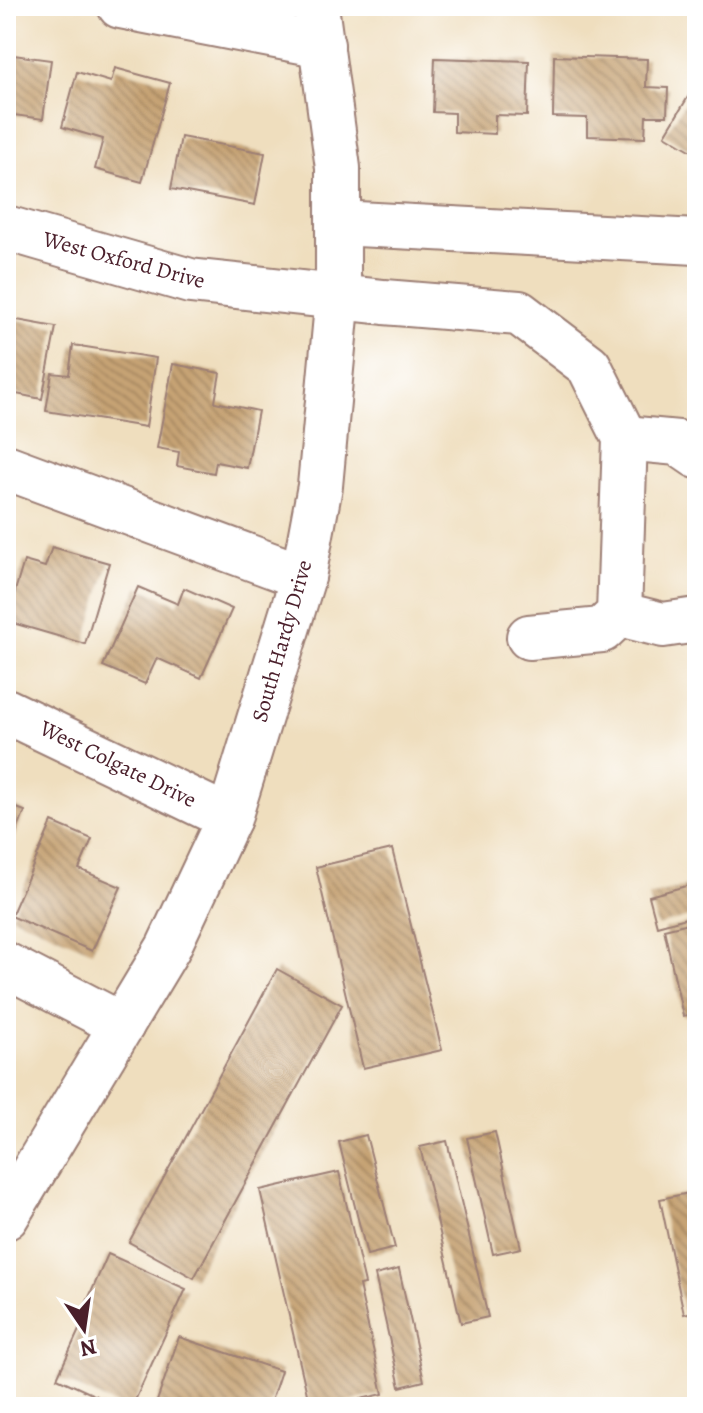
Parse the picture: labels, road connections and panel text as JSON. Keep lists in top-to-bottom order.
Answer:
{
  "streets": {
    "street": ["West Oxford Drive", "South Hardy Drive", "West Colgate Drive"]
  },
  "crossings": [
    ["West Oxford Drive", "South Hardy Drive"],
    ["South Hardy Drive", "West Colgate Drive"]
  ],
  "north": "bottom"
}
